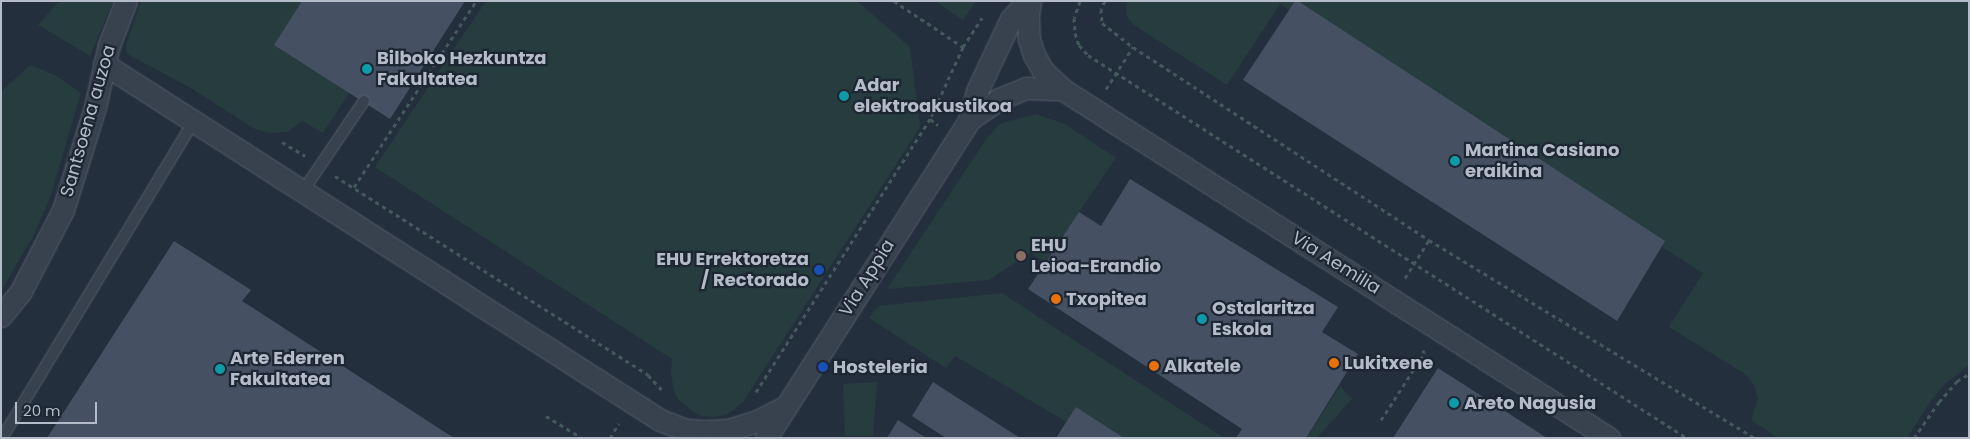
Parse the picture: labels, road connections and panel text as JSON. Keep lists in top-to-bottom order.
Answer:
{
  "streets": {
    "street": ["Santsoena auzoa", "Via Aemilia", "Via Appia"]
  },
  "places": [
    "Bilboko Hezkuntza Fakultatea",
    "Adar elektroakustikoa",
    "Martina Casiano eraikina",
    "EHU Leioa-Erandio",
    "EHU Errektoretza / Rectorado",
    "Txopitea",
    "Ostalaritza Eskola",
    "Lukitxene",
    "Alkatele",
    "Hosteleria",
    "Arte Ederren Fakultatea",
    "Areto Nagusia"
  ],
  "scale_bar": "20 m"
}
